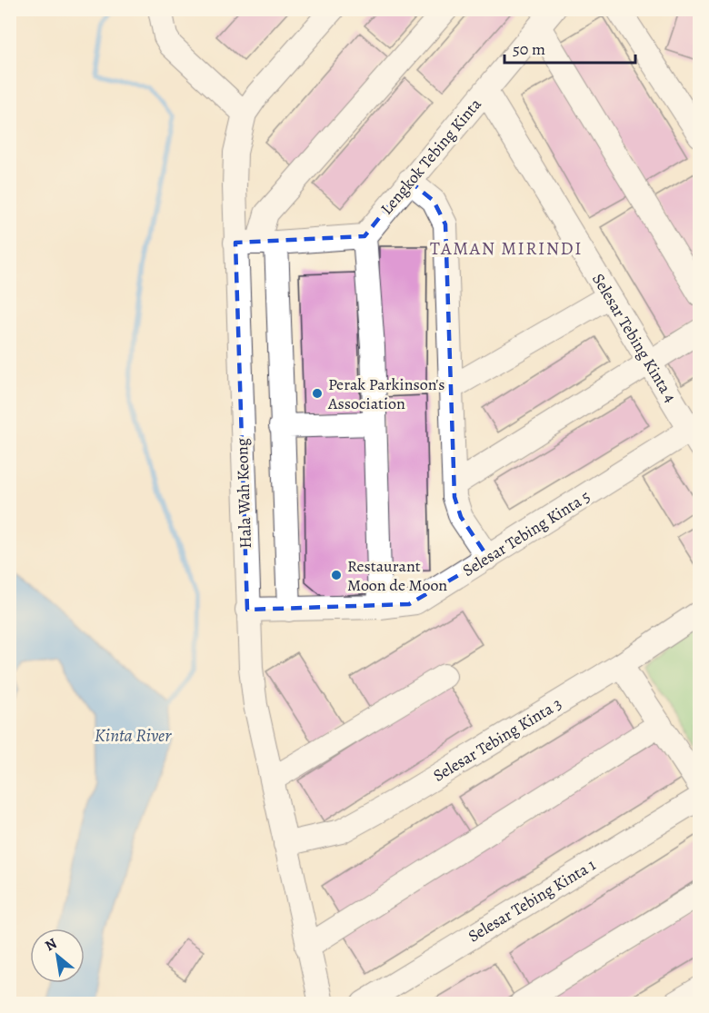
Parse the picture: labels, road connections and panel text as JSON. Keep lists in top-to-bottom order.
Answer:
{
  "streets": {
    "street": [
      "Lengkok Tebing Kinta",
      "Selesar Tebing Kinta 4",
      "Hala Wah Keong",
      "Selesar Tebing Kinta 5",
      "Selesar Tebing Kinta 3",
      "Selesar Tebing Kinta 1"
    ]
  },
  "crossings": [
    ["Lengkok Tebing Kinta", "Selesar Tebing Kinta 4"],
    ["Selesar Tebing Kinta 4", "Selesar Tebing Kinta 5"],
    ["Hala Wah Keong", "Selesar Tebing Kinta 5"],
    ["Hala Wah Keong", "Selesar Tebing Kinta 3"]
  ],
  "districts": ["TAMAN MIRINDI"],
  "water": ["Kinta River"],
  "places": ["Perak Parkinson's Association", "Restaurant Moon de Moon"],
  "scale_bar": "50 m",
  "north": "top left"
}
